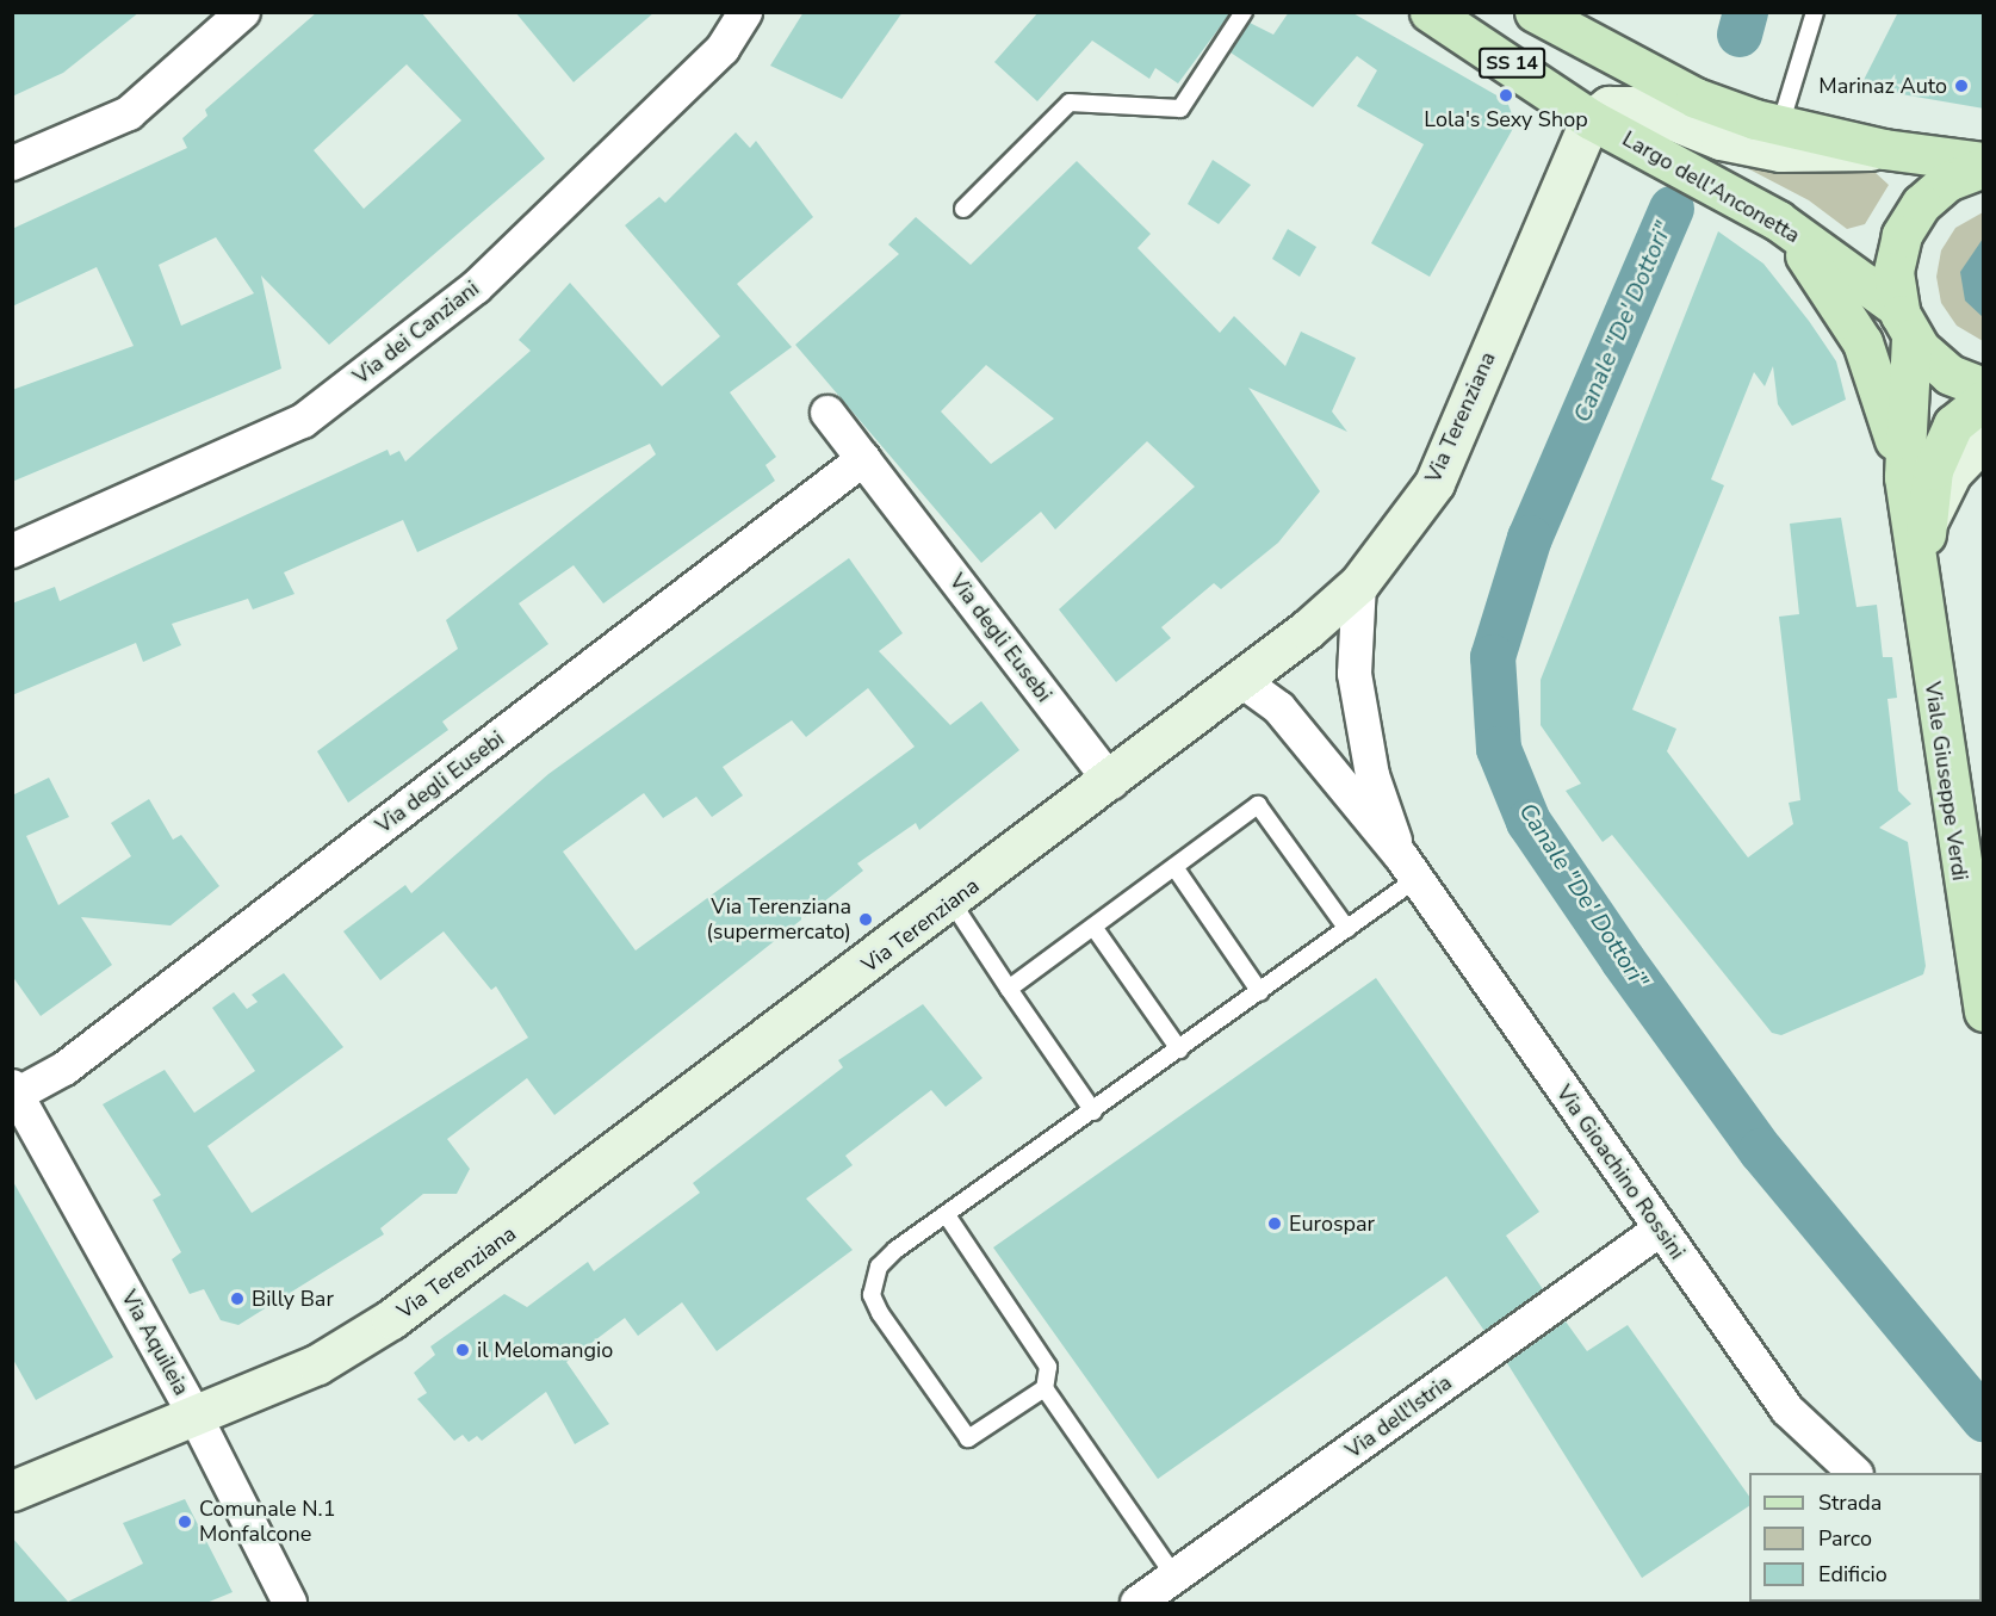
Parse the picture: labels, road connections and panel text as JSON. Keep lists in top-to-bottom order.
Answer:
{
  "streets": {
    "main road": ["SS 14", "Largo dell'Anconetta", "Viale Giuseppe Verdi"],
    "street": [
      "Via dei Canziani",
      "Via Terenziana",
      "Via degli Eusebi",
      "Via Gioachino Rossini",
      "Via Aquileia",
      "Via dell'Istria"
    ]
  },
  "crossings": [
    ["SS 14", "Largo dell'Anconetta"],
    ["SS 14", "Via Terenziana"],
    ["Largo dell'Anconetta", "Via Terenziana"],
    ["Via Terenziana", "Via degli Eusebi"],
    ["Via Terenziana", "Via Gioachino Rossini"],
    ["Via Terenziana", "Via Aquileia"],
    ["Via degli Eusebi", "Via Aquileia"],
    ["Via Gioachino Rossini", "Via dell'Istria"]
  ],
  "water": ["Canale \"De' Dottori\""],
  "places": [
    "Marinaz Auto",
    "Lola's Sexy Shop",
    "Via Terenziana (supermercato)",
    "Eurospar",
    "Billy Bar",
    "il Melomangio",
    "Comunale N.1 Monfalcone"
  ],
  "legend": ["Strada", "Parco", "Edificio"]
}
